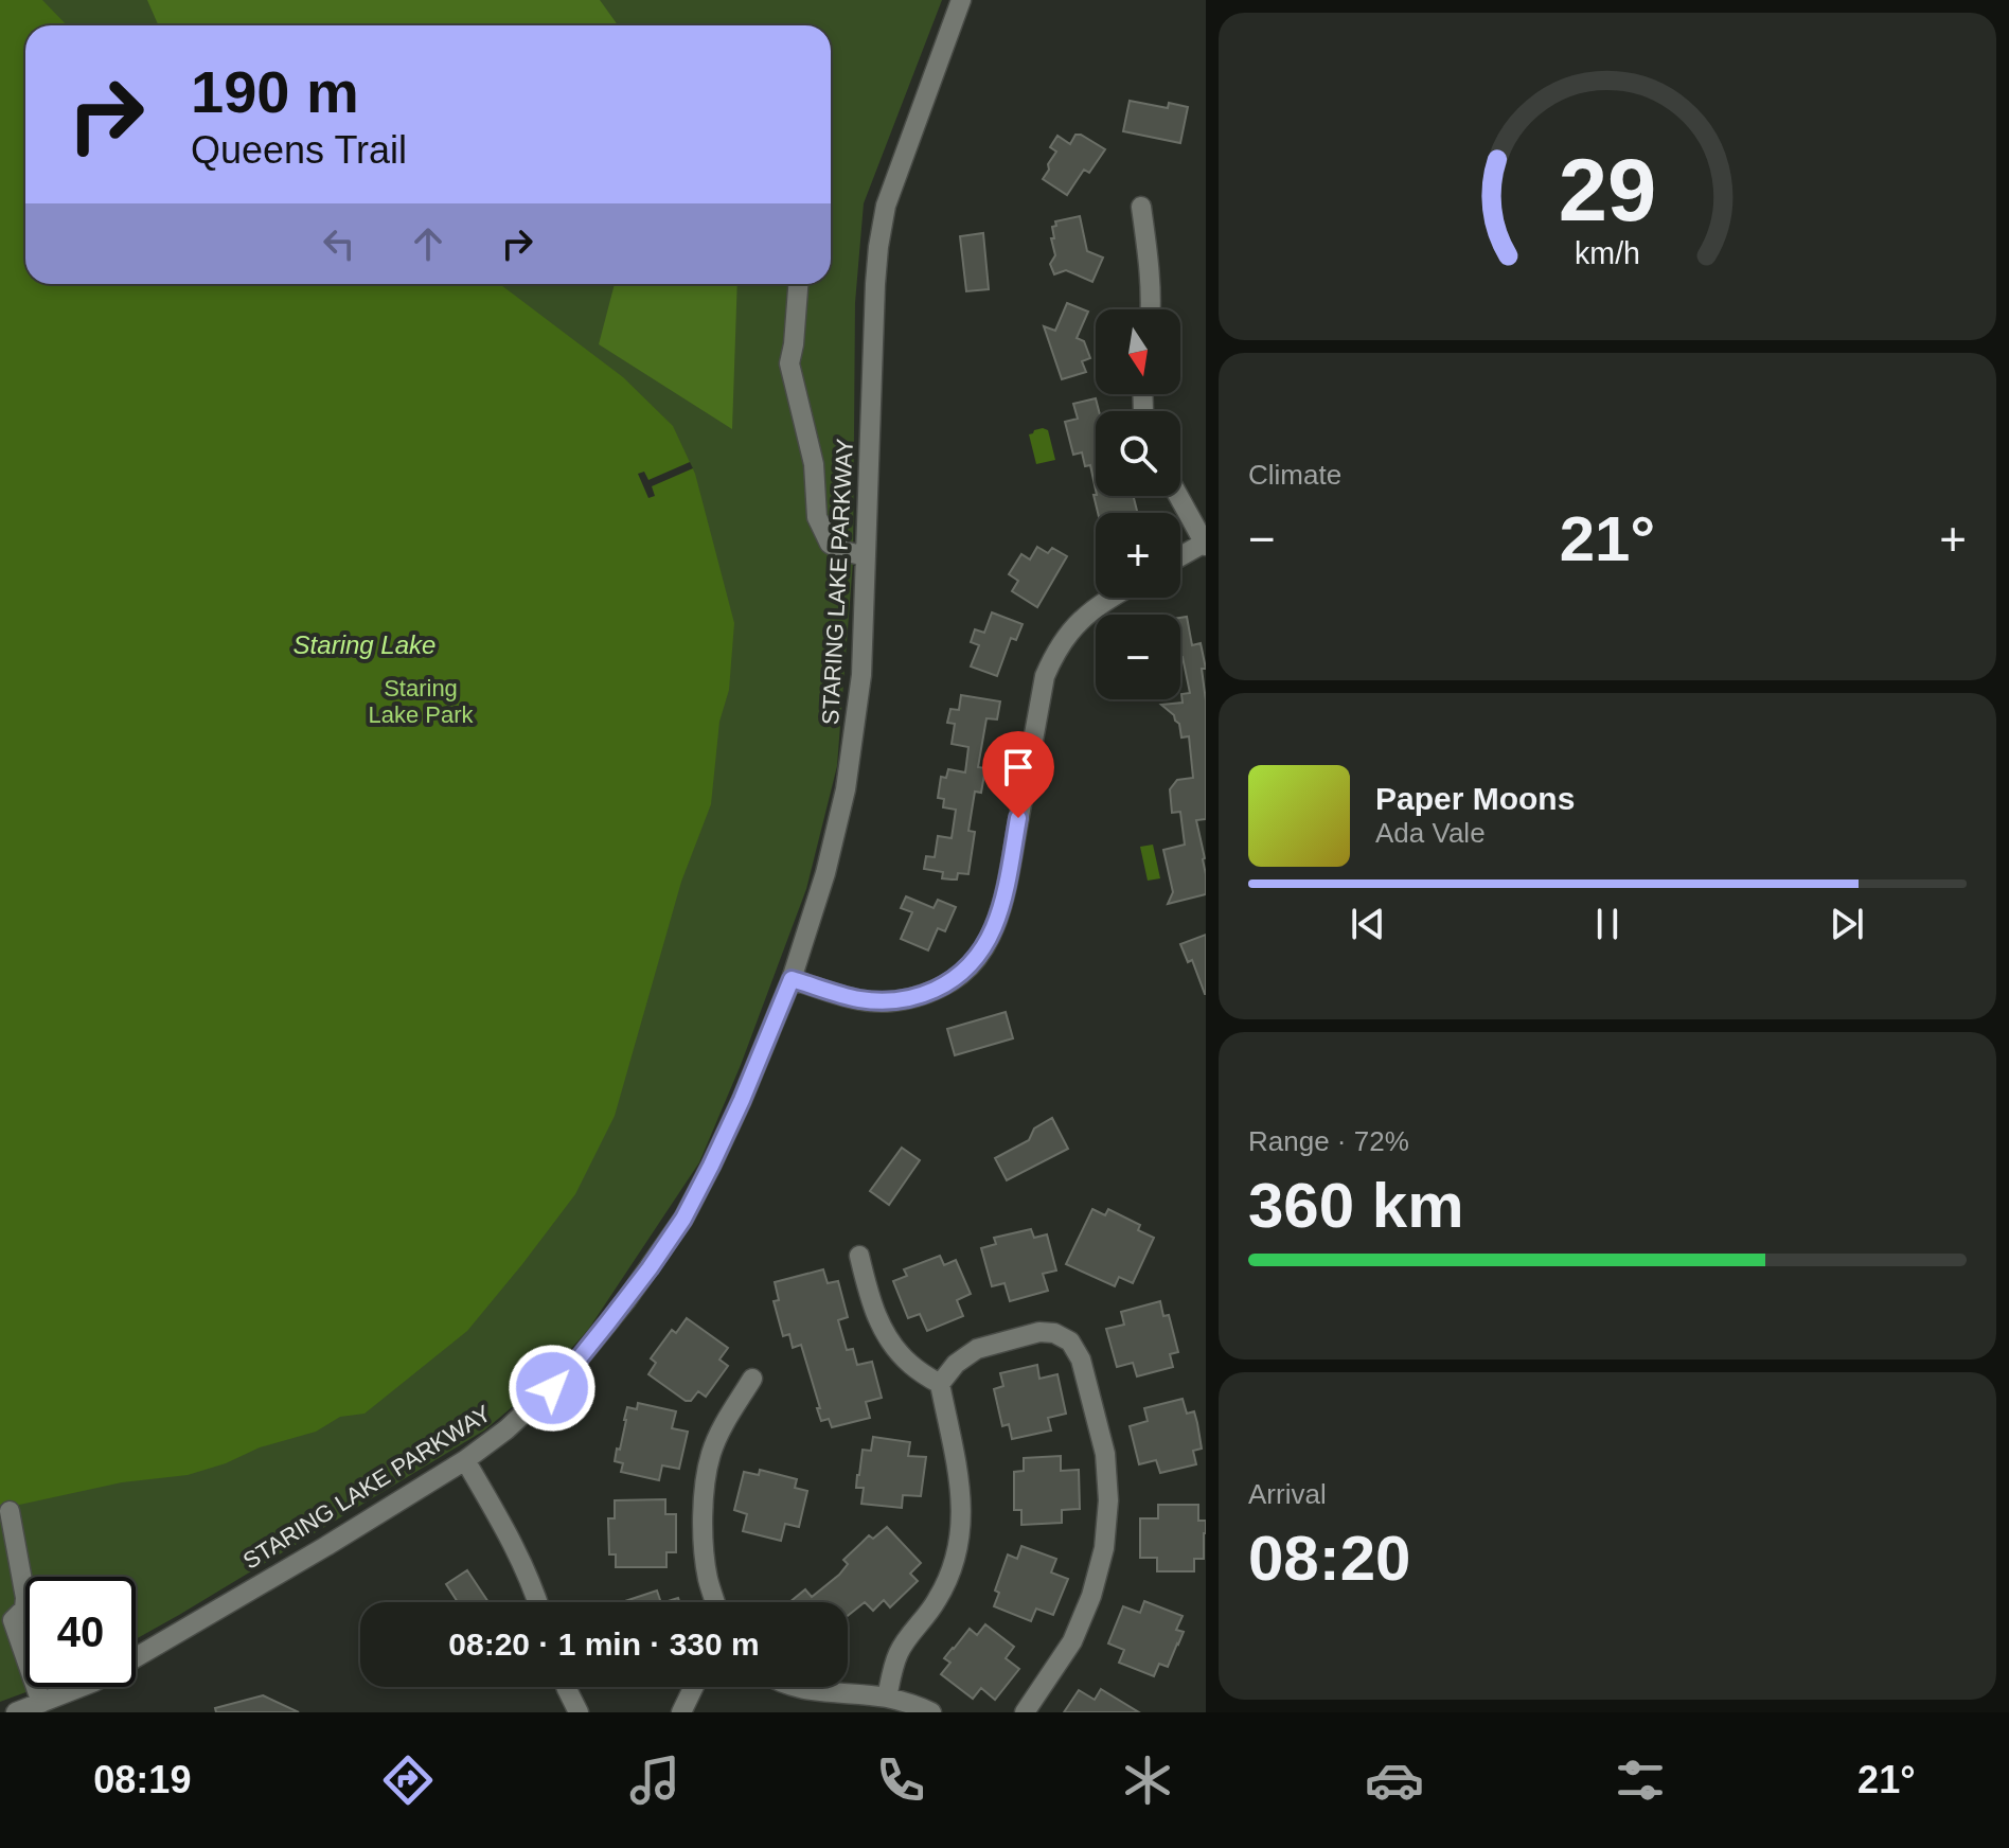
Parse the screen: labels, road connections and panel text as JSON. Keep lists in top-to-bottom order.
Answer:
{
  "streets": {
    "street": ["STARING LAKE PARKWAY"]
  },
  "water": ["Staring Lake"],
  "parks": ["Staring Lake Park"],
  "north": "bottom",
  "page": {
    "turn": ["190 m", "Queens Trail"],
    "map_buttons": ["+", "−"],
    "tile": [
      "Climate",
      ["Range · 72%", "360 km"],
      ["Arrival", "08:20"]
    ],
    "heat": ["−", "21°", "+"],
    "song": ["Paper Moons", "Ada Vale"],
    "limit": "40",
    "trip": "08:20 · 1 min · 330 m",
    "tabs": ["08:19", "21°"],
    "gauge": ["29", "km/h"]
  }
}
